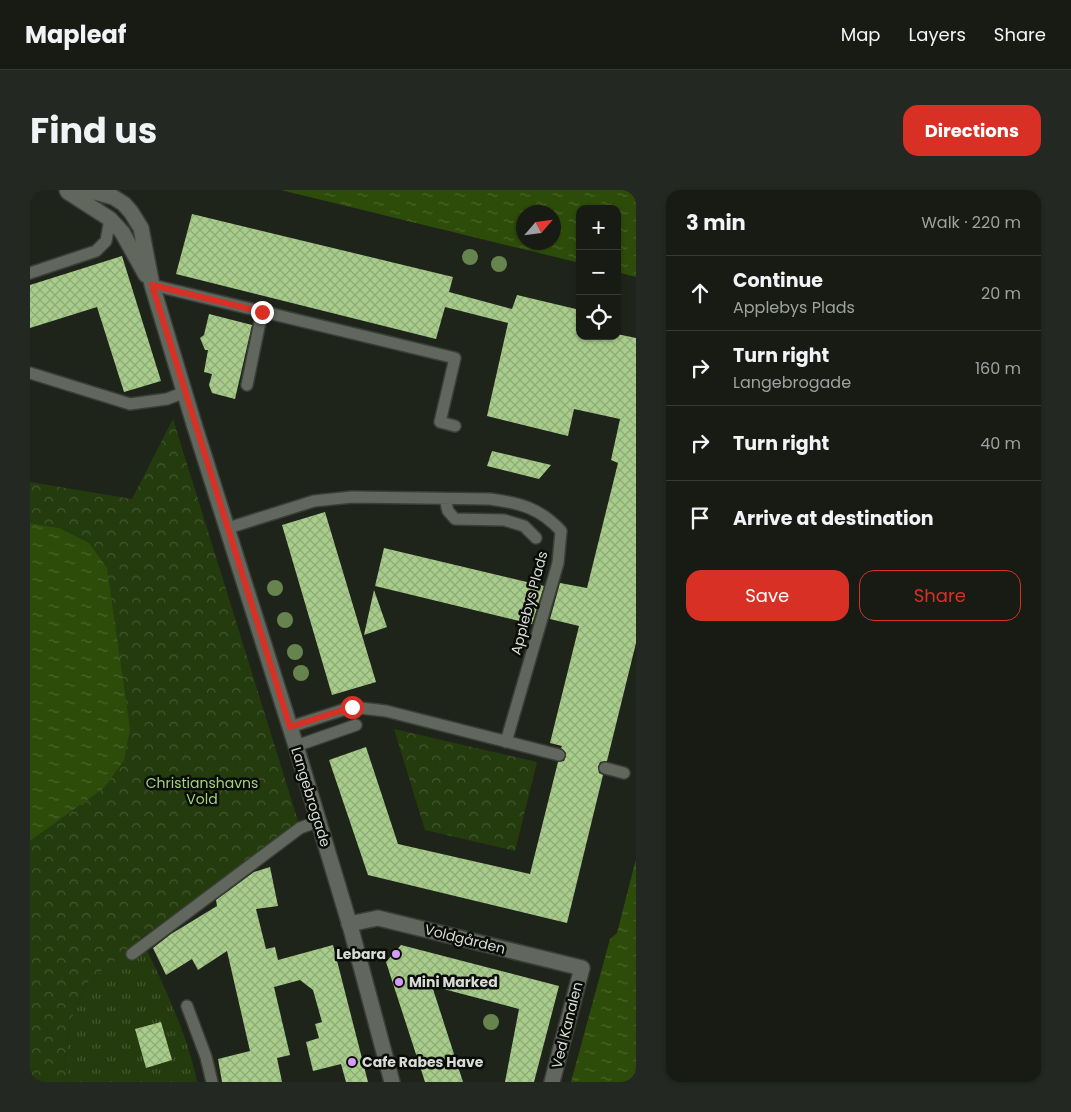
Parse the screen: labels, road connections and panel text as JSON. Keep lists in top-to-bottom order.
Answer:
{
  "streets": {
    "street": ["Langebrogade", "Voldgården", "Ved Kanalen"],
    "lane": ["Applebys Plads"]
  },
  "crossings": [
    ["Applebys Plads", "Langebrogade"],
    ["Langebrogade", "Voldgården"],
    ["Voldgården", "Ved Kanalen"]
  ],
  "parks": ["Christianshavns Vold"],
  "places": ["Lebara", "Mini Marked", "Cafe Rabes Have"],
  "north": "top right",
  "page": {
    "header": "Mapleaf",
    "nav": ["Map", "Layers", "Share"],
    "title": "Find us",
    "buttons": [
      "Directions",
      ["Save", "Share"]
    ],
    "heading": ["3 min", "Walk · 220 m"],
    "map_buttons": ["+", "−"],
    "list": [
      ["Continue", "Applebys Plads", "20 m"],
      ["Turn right", "Langebrogade", "160 m"],
      ["Turn right", "40 m"],
      "Arrive at destination"
    ]
  }
}
